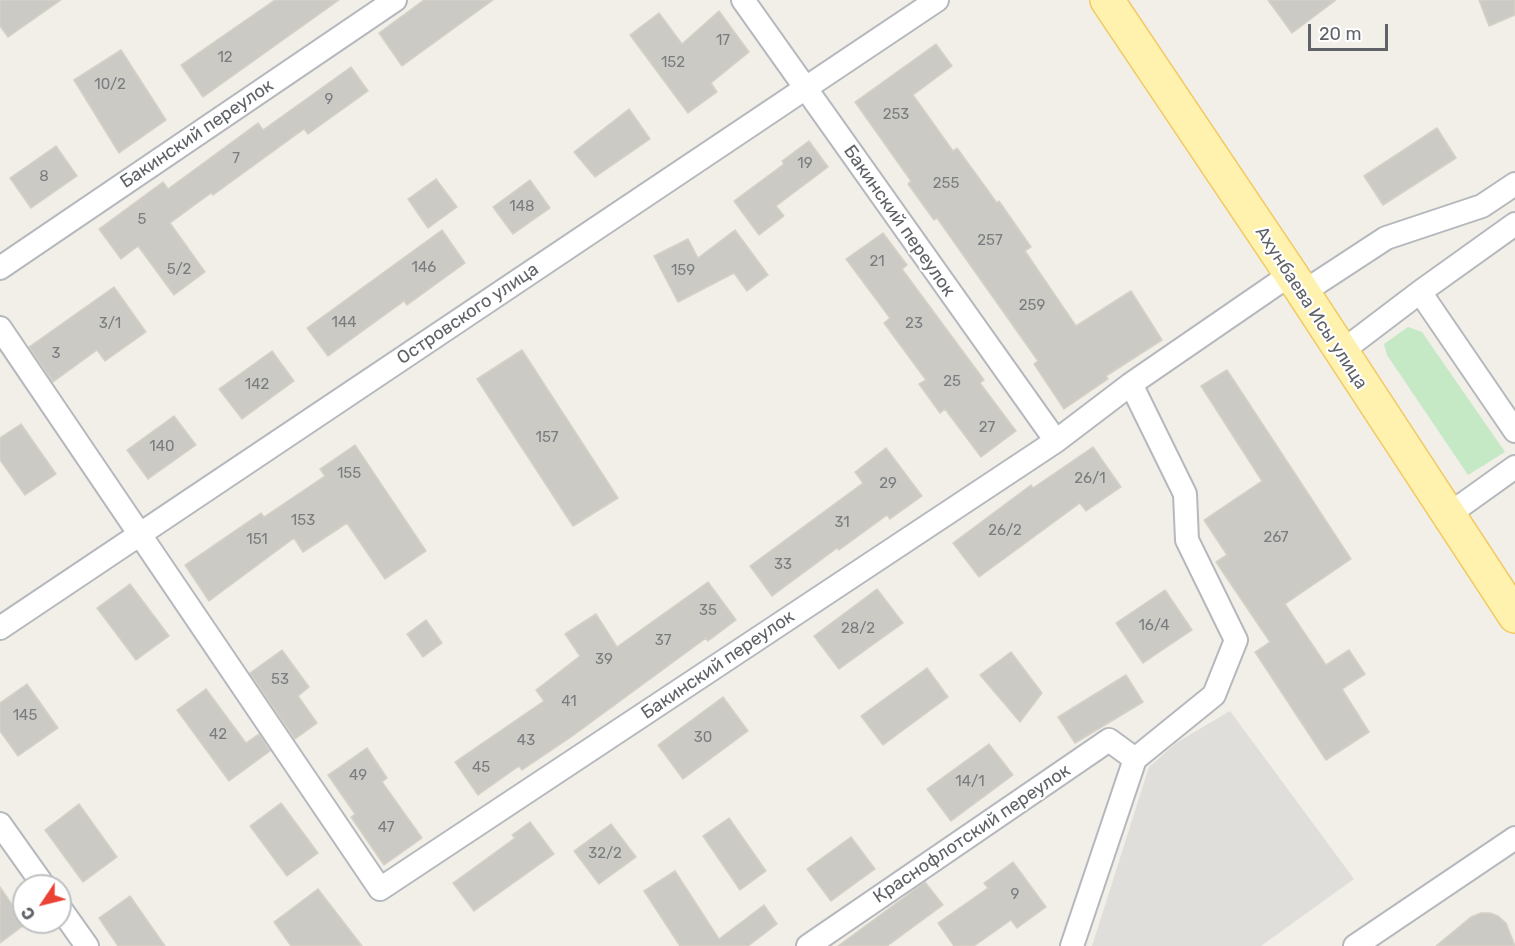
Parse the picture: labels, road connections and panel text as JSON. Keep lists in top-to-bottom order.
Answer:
{
  "streets": {
    "main road": ["Ахунбаева Исы улица"],
    "street": ["Бакинский переулок", "Островского улица", "Краснофлотский переулок"]
  },
  "crossings": [
    ["Бакинский переулок", "Ахунбаева Исы улица"],
    ["Бакинский переулок", "Островского улица"]
  ],
  "house_numbers": [
    "17",
    "12",
    "152",
    "10/2",
    "9",
    "253",
    "7",
    "19",
    "8",
    "255",
    "148",
    "5",
    "257",
    "21",
    "146",
    "5/2",
    "159",
    "259",
    "144",
    "3/1",
    "23",
    "3",
    "25",
    "142",
    "27",
    "157",
    "140",
    "155",
    "26/1",
    "29",
    "153",
    "31",
    "26/2",
    "267",
    "151",
    "33",
    "35",
    "16/4",
    "28/2",
    "37",
    "39",
    "53",
    "41",
    "145",
    "42",
    "30",
    "43",
    "45",
    "49",
    "14/1",
    "47",
    "32/2",
    "9"
  ],
  "scale_bar": "20 m",
  "north": "bottom left"
}
